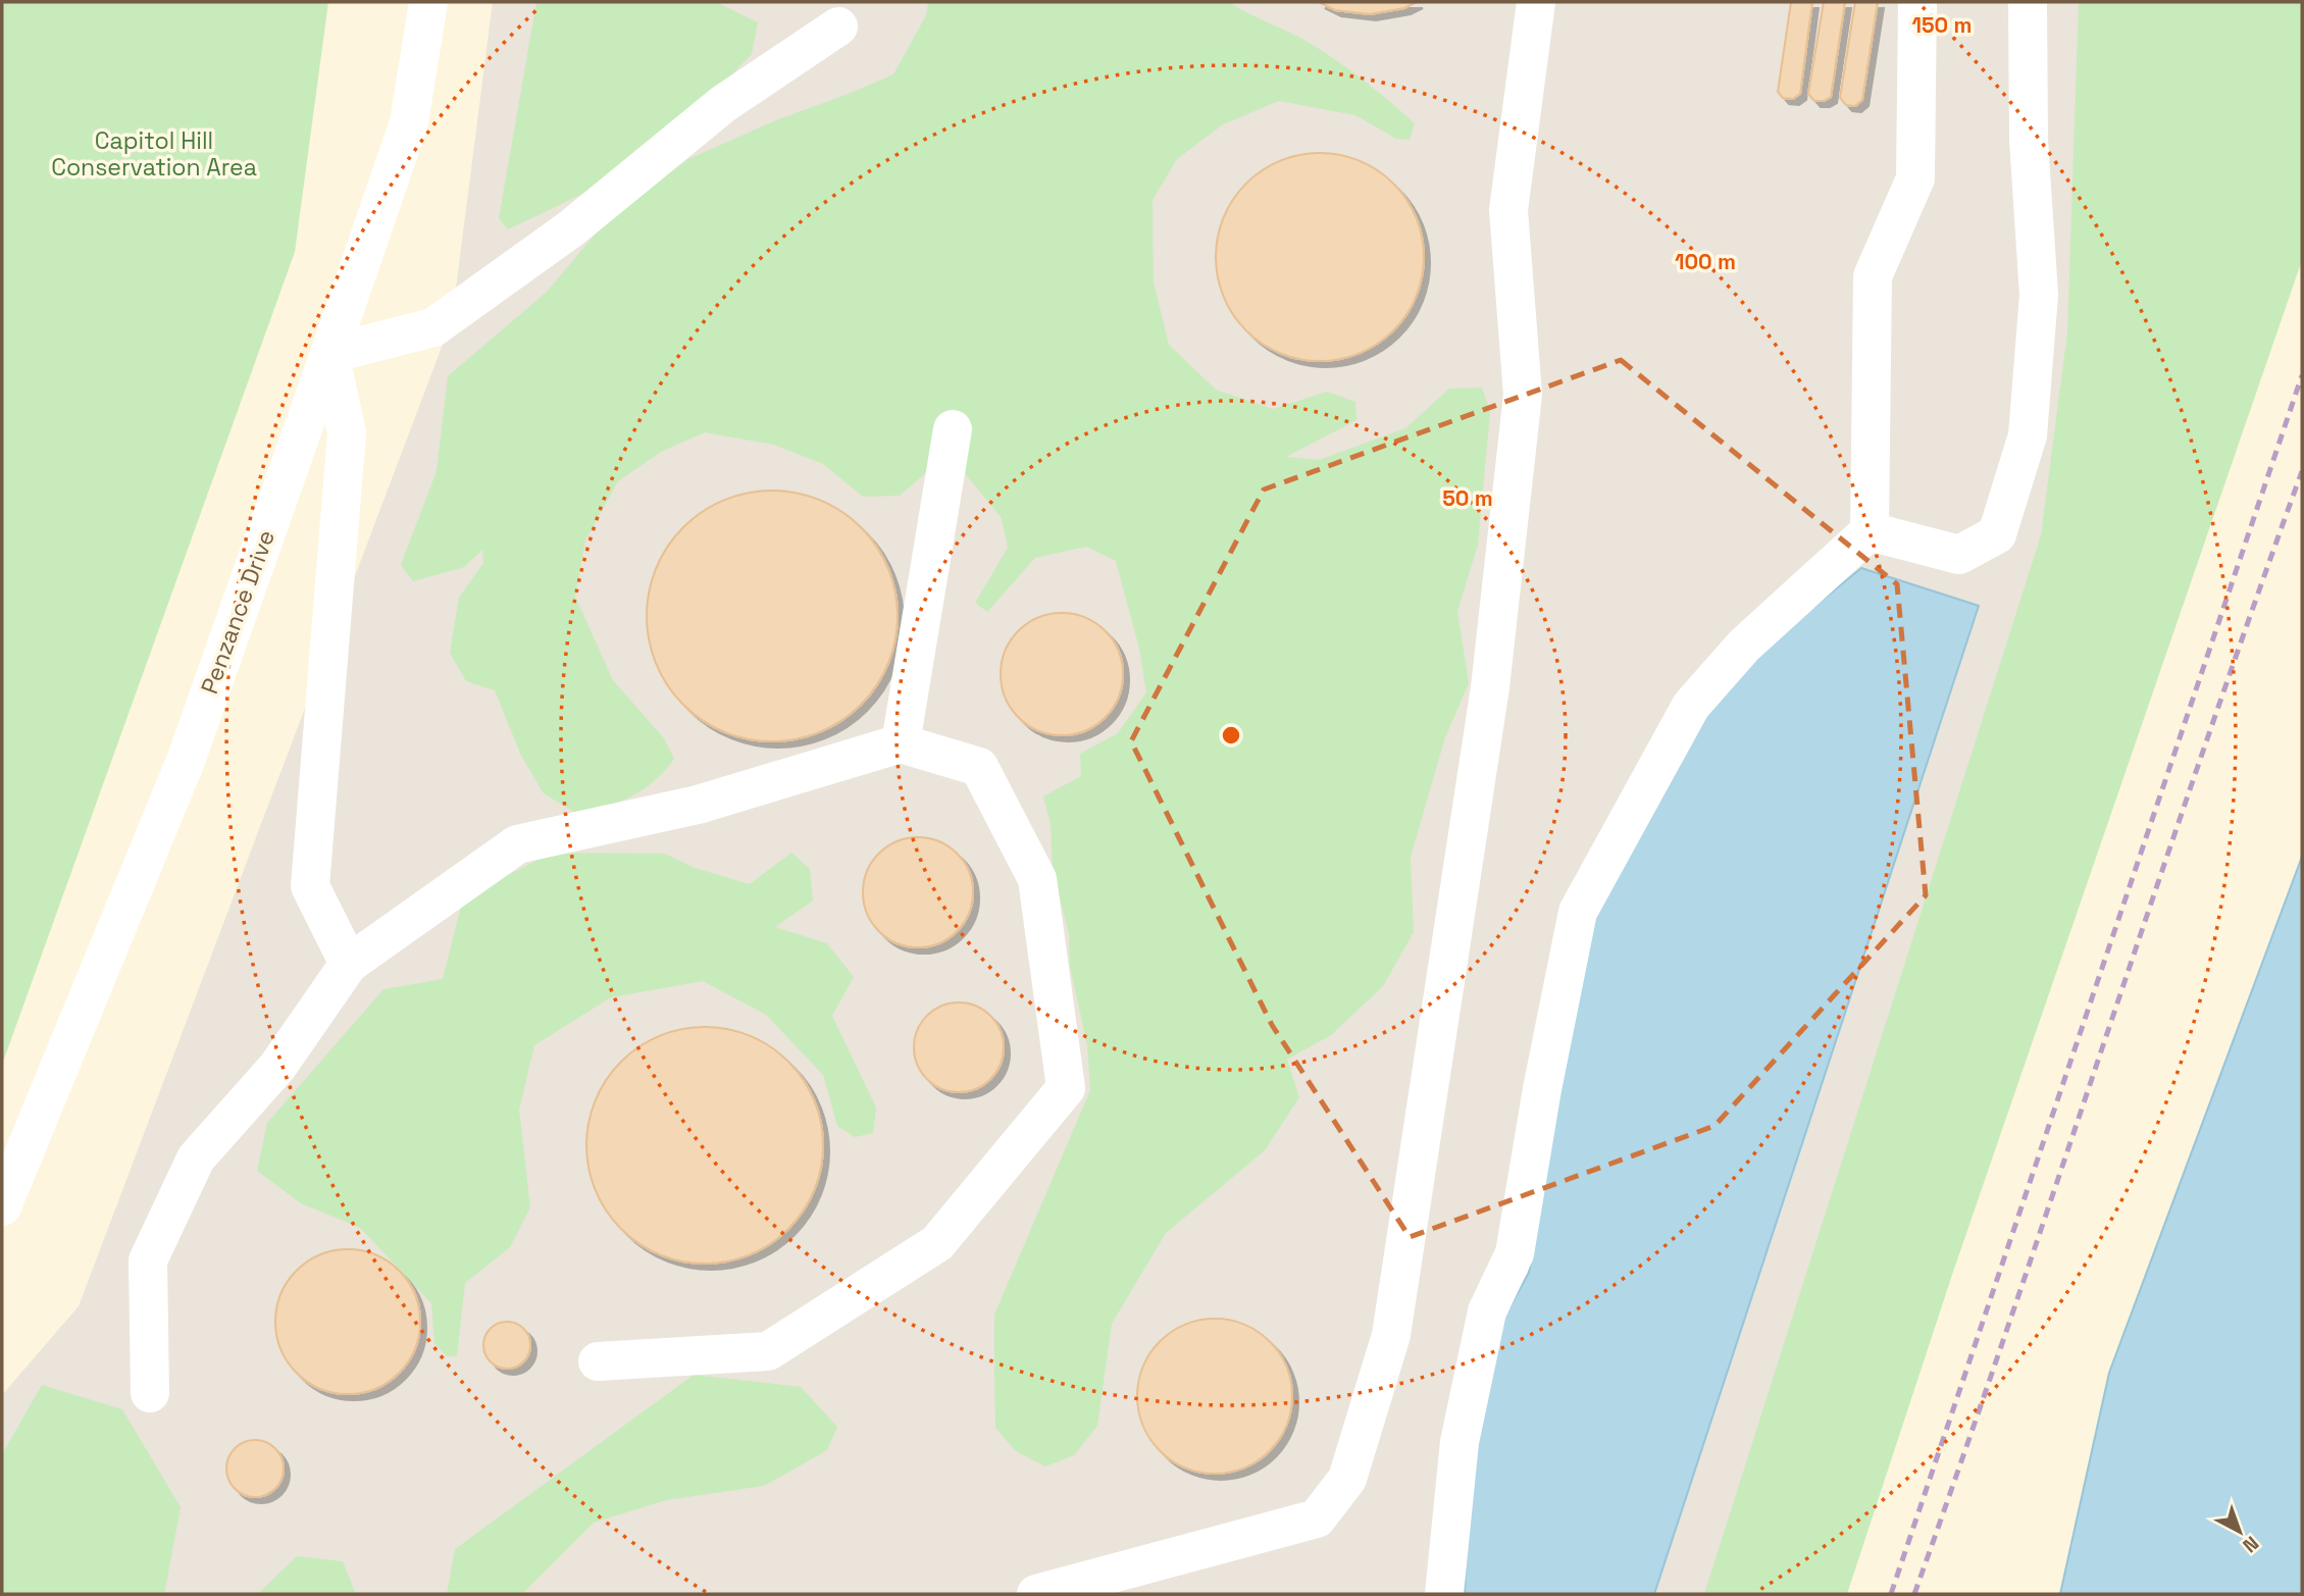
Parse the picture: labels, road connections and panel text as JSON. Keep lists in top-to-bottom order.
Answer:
{
  "streets": {
    "street": ["Penzance Drive"]
  },
  "parks": ["Capitol Hill Conservation Area"],
  "north": "bottom right",
  "rings": ["150 m", "100 m", "50 m"]
}
